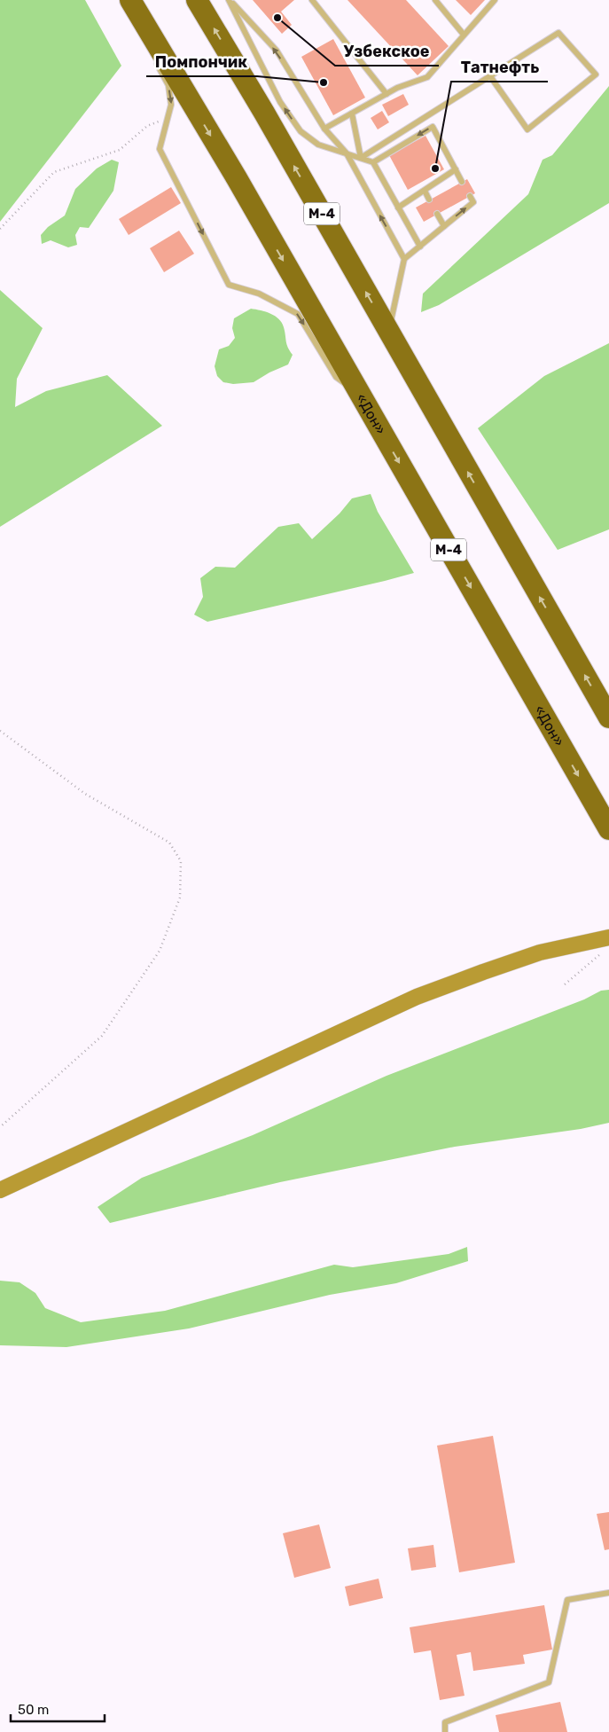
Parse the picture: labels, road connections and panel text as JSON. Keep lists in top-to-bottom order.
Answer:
{
  "streets": {
    "highway": ["М-4", "«Дон»"]
  },
  "places": ["Узбекское", "Помпончик", "Татнефть"],
  "scale_bar": "50 m"
}
